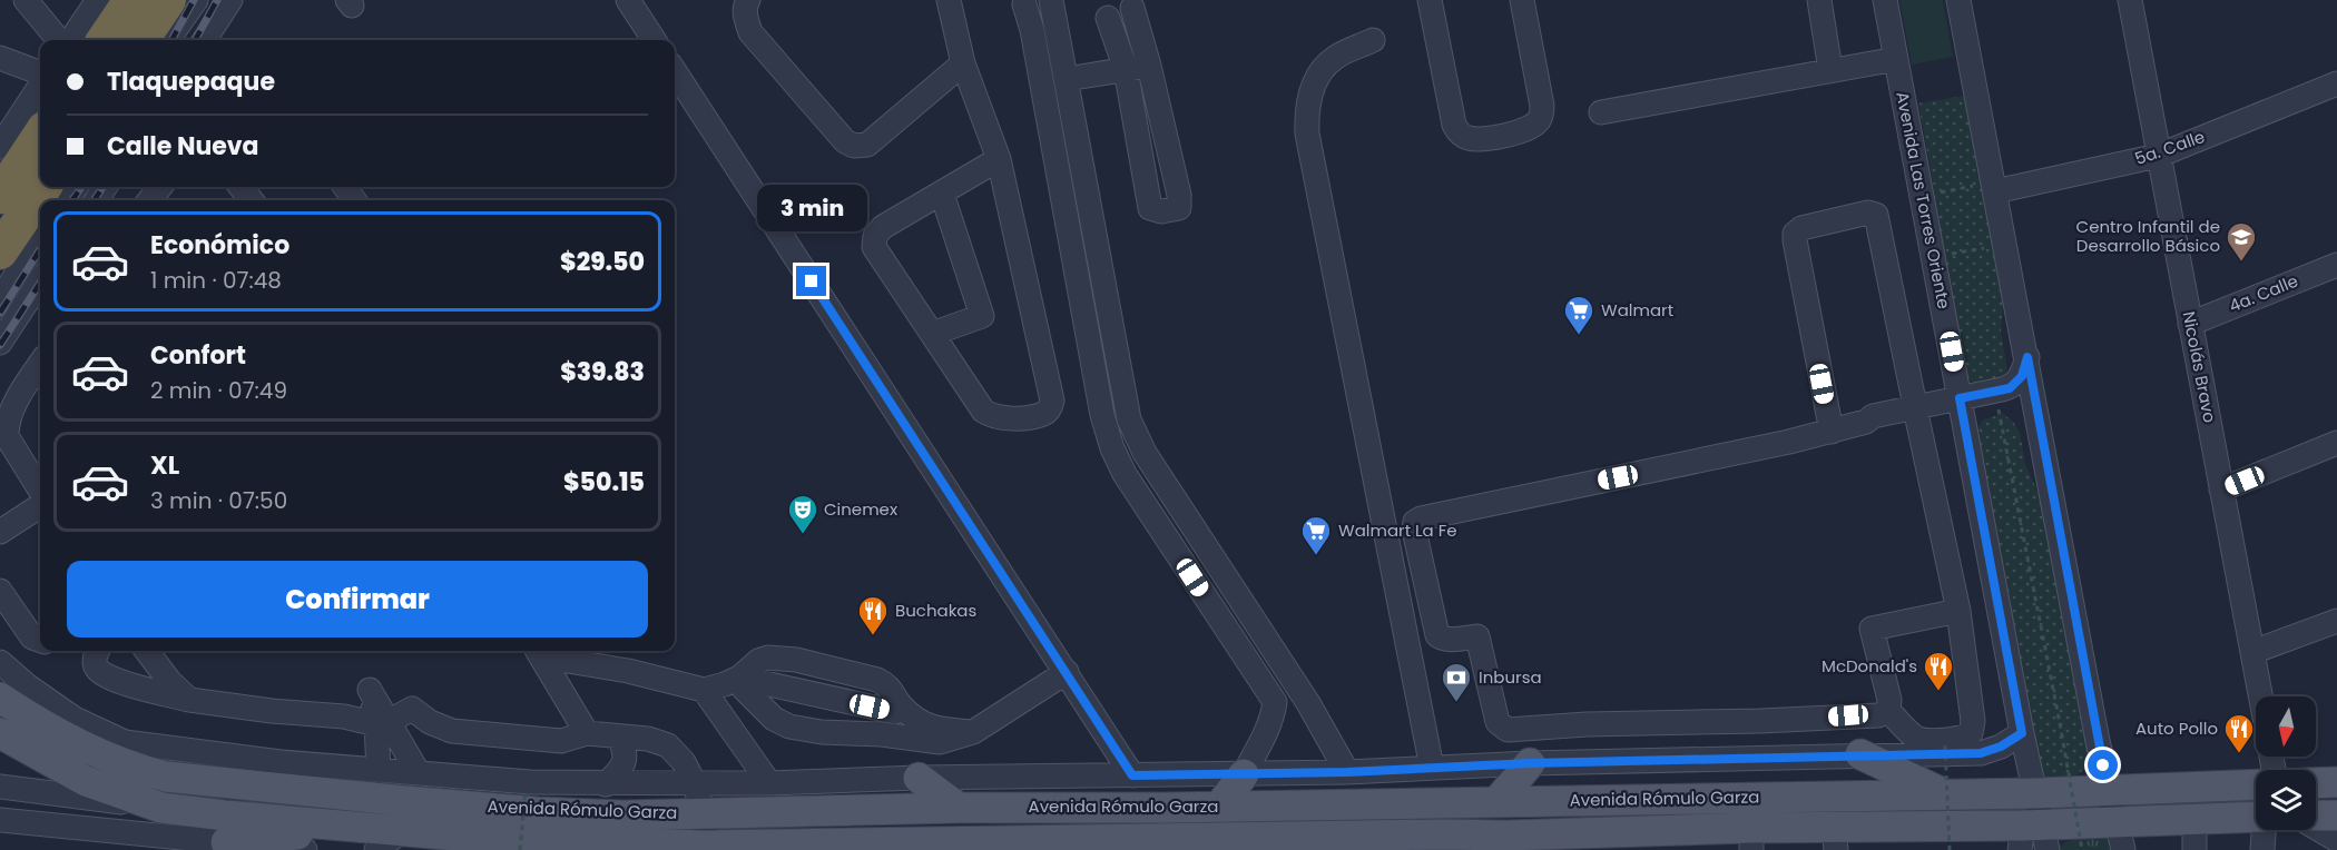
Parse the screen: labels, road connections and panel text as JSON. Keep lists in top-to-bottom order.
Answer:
{
  "streets": {
    "main road": ["Avenida Rómulo Garza"],
    "street": [
      "5a. Calle",
      "Avenida Las Torres Oriente",
      "4a. Calle",
      "Nicolás Bravo"
    ]
  },
  "crossings": [
    ["5a. Calle", "Nicolás Bravo"],
    ["Avenida Las Torres Oriente", "Avenida Rómulo Garza"],
    ["4a. Calle", "Nicolás Bravo"]
  ],
  "places": {
    "school or university": ["Centro Infantil de Desarrollo Básico"],
    "supermarket": ["Walmart", "Walmart La Fe"],
    "theatre": ["Cinemex"],
    "restaurant": ["Buchakas", "McDonald's", "Auto Pollo"],
    "bank": ["Inbursa"]
  },
  "north": "bottom",
  "page": {
    "banner": ["Tlaquepaque", "Calle Nueva"],
    "bubble": "3 min",
    "list": [
      {
        "name": "Económico",
        "note": "1 min · 07:48",
        "value": "$29.50"
      },
      {
        "name": "Confort",
        "note": "2 min · 07:49",
        "value": "$39.83"
      },
      {
        "name": "XL",
        "note": "3 min · 07:50",
        "value": "$50.15"
      }
    ],
    "buttons": "Confirmar"
  }
}
